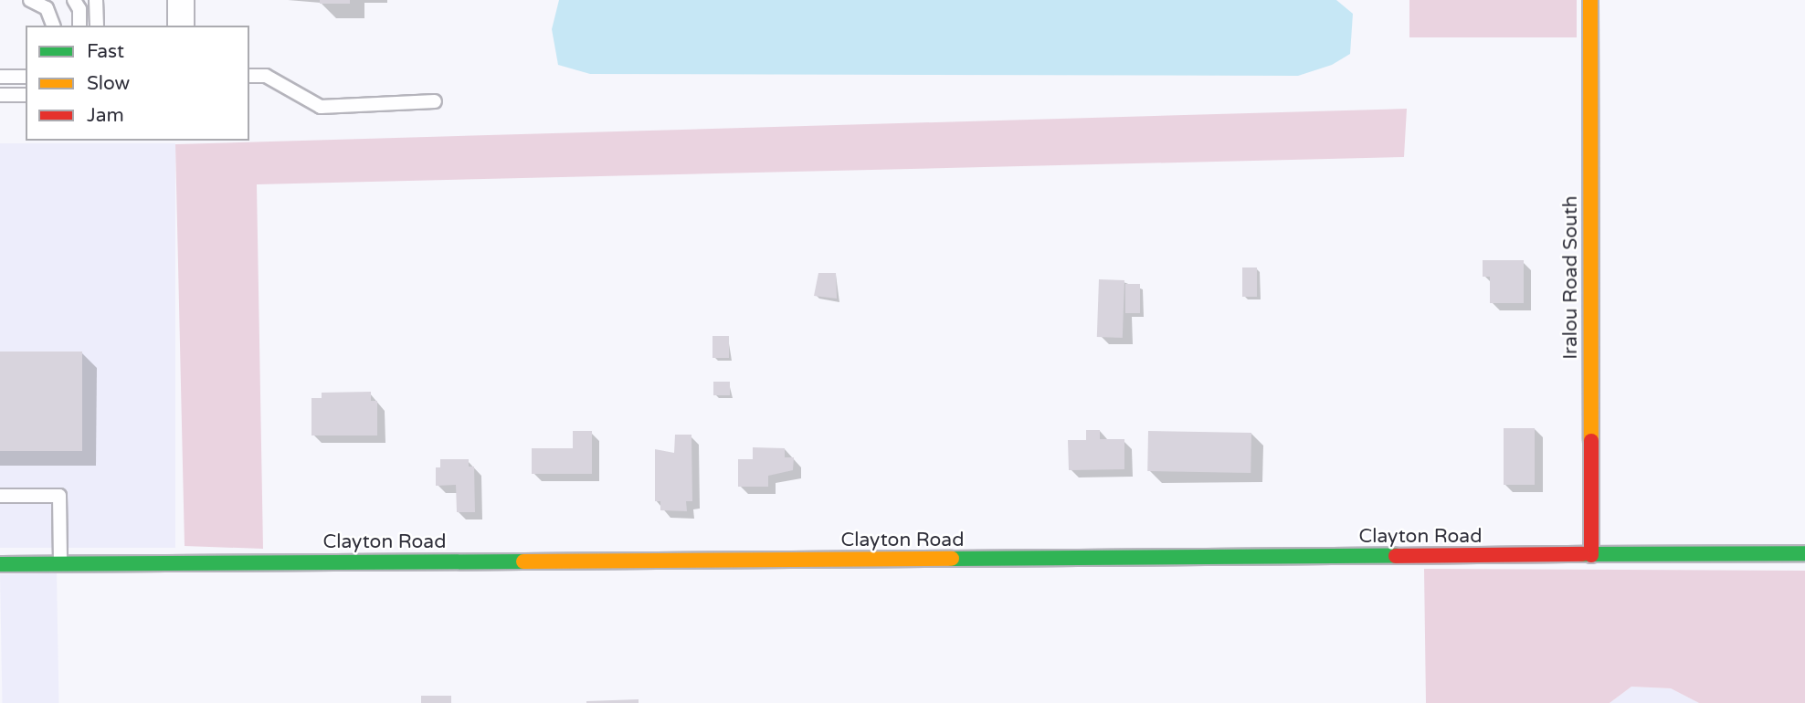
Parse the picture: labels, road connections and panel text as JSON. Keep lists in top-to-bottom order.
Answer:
{
  "streets": {
    "street": ["Iralou Road South", "Clayton Road"]
  },
  "crossings": [
    ["Iralou Road South", "Clayton Road"]
  ],
  "legend": ["Fast", "Slow", "Jam"]
}
